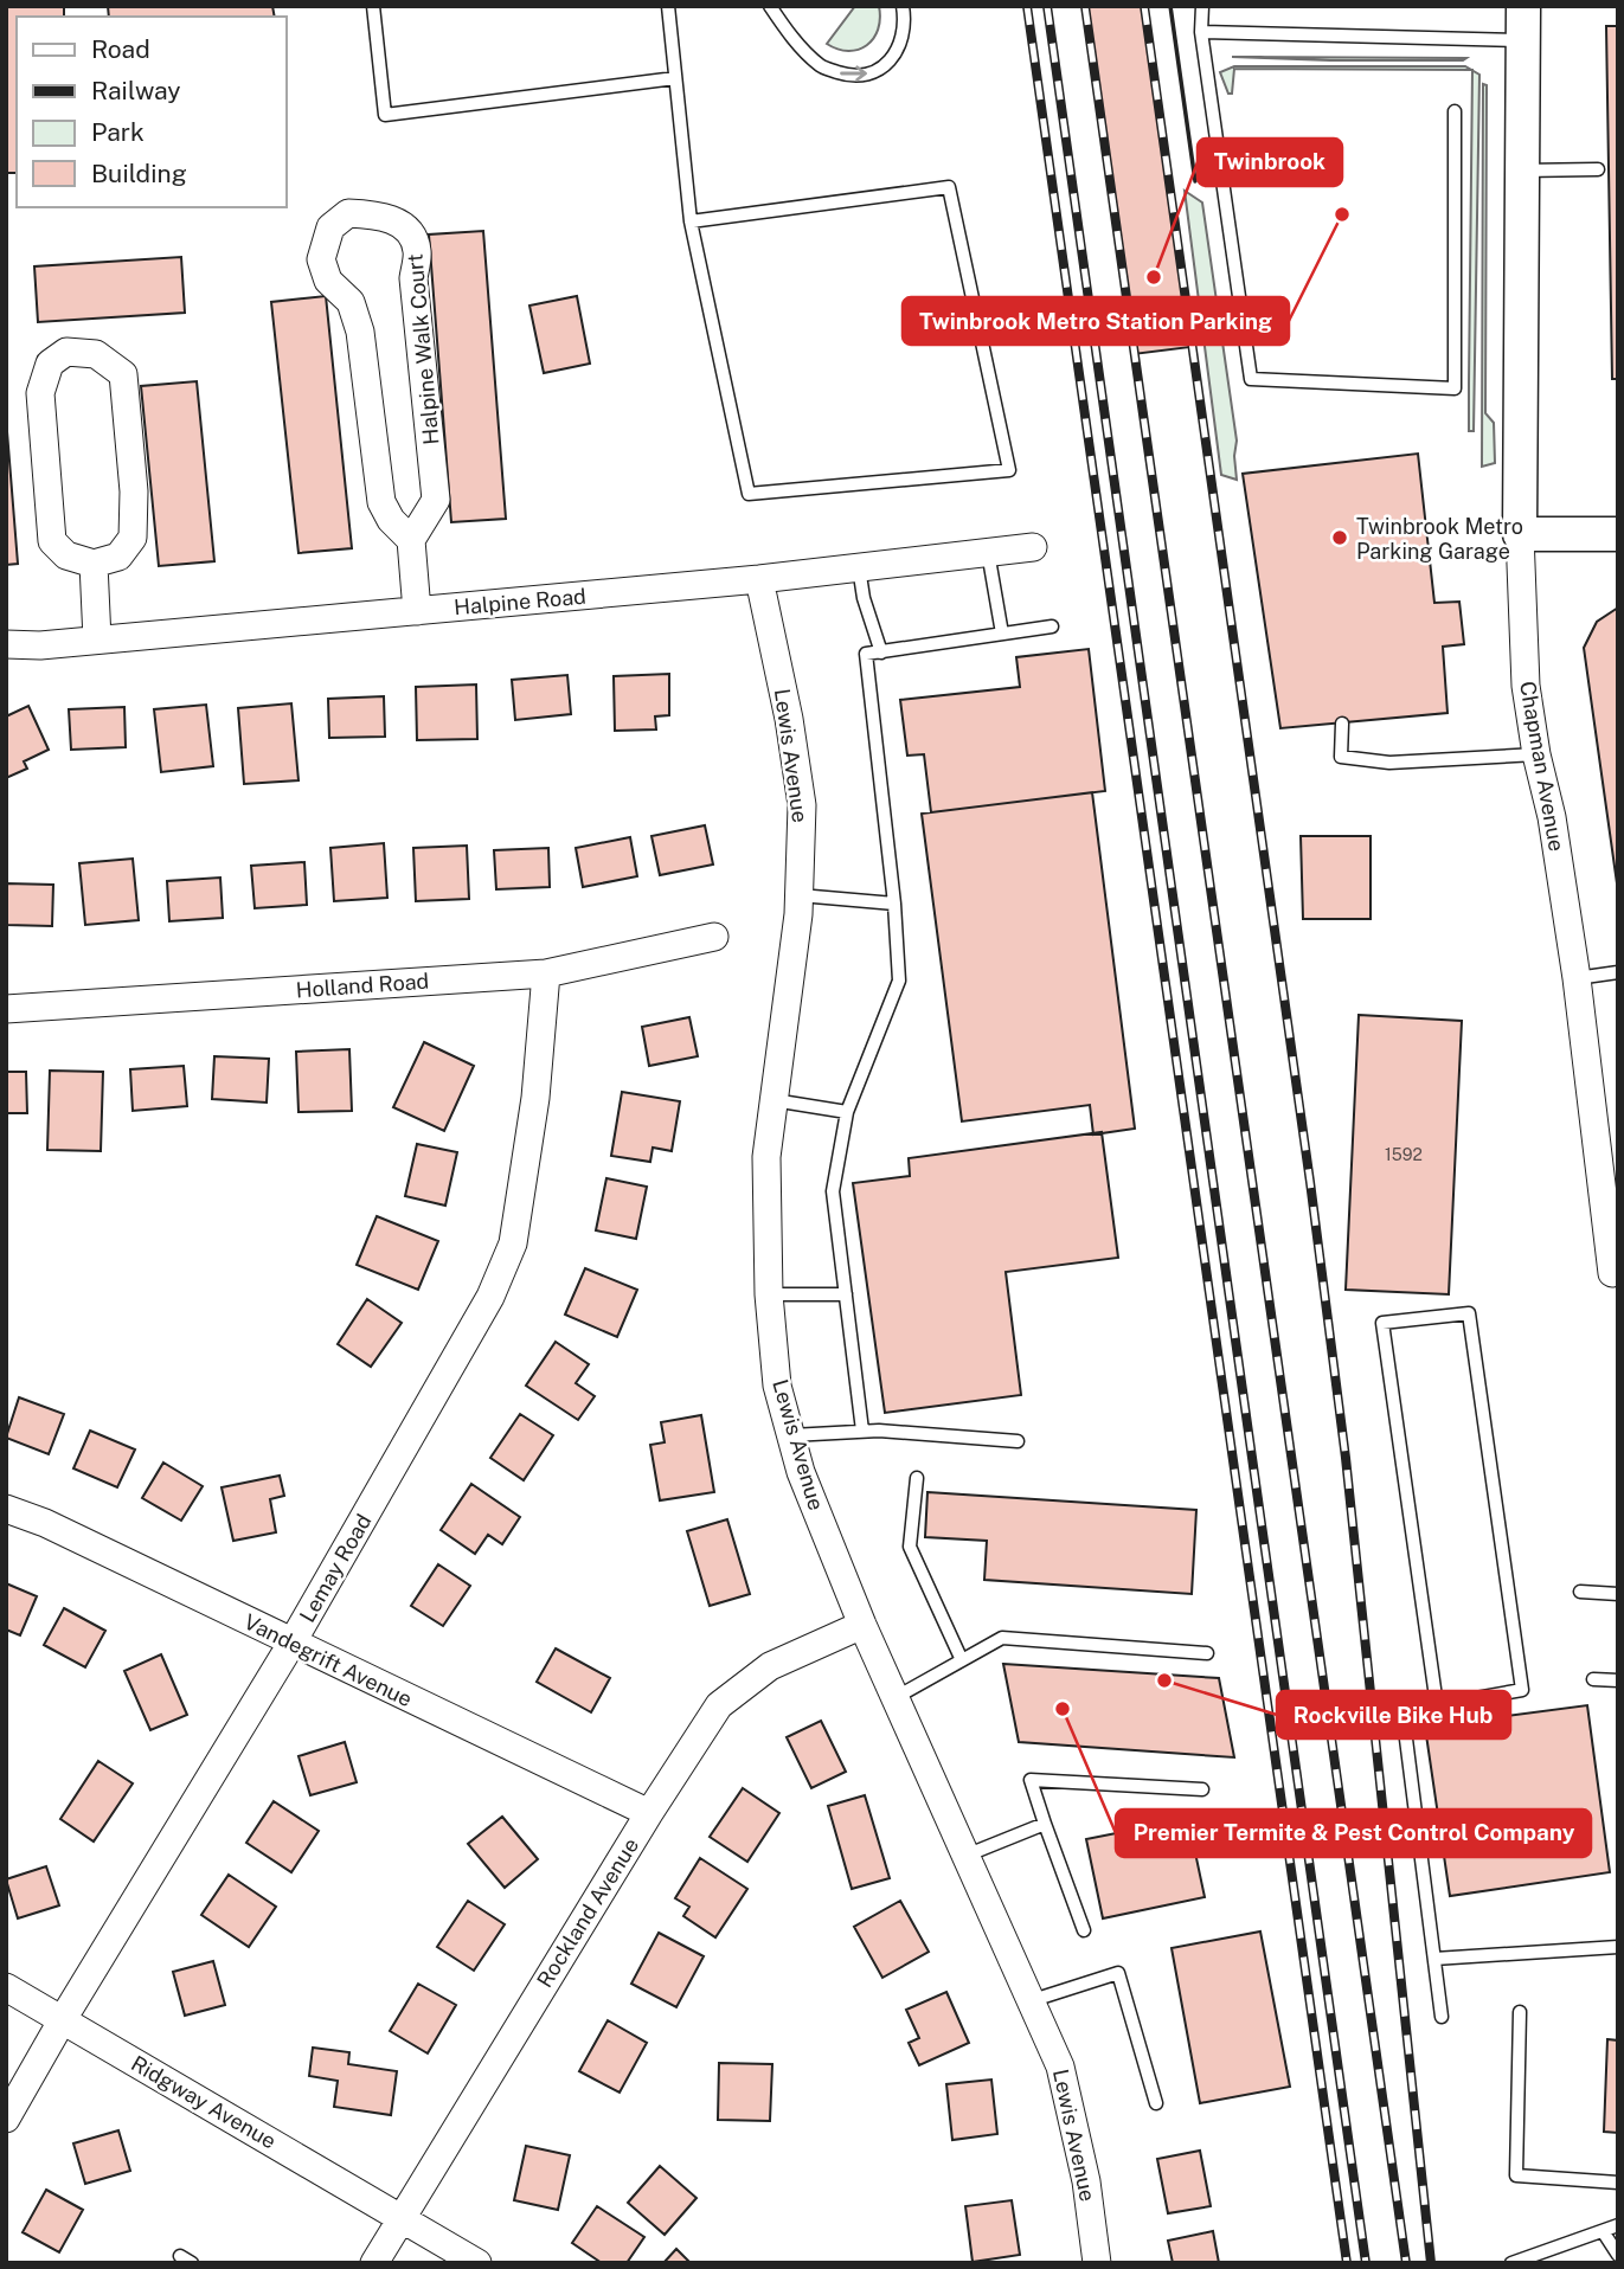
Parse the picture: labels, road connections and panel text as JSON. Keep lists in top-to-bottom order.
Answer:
{
  "streets": {
    "street": [
      "Halpine Walk Court",
      "Halpine Road",
      "Lewis Avenue",
      "Chapman Avenue",
      "Holland Road",
      "Lemay Road",
      "Vandegrift Avenue",
      "Rockland Avenue",
      "Ridgway Avenue"
    ]
  },
  "crossings": [
    ["Halpine Road", "Lewis Avenue"],
    ["Lewis Avenue", "Rockland Avenue"],
    ["Holland Road", "Lemay Road"],
    ["Lemay Road", "Vandegrift Avenue"],
    ["Lemay Road", "Ridgway Avenue"],
    ["Vandegrift Avenue", "Rockland Avenue"],
    ["Rockland Avenue", "Ridgway Avenue"]
  ],
  "places": [
    "Twinbrook Metro Station Parking",
    "Twinbrook",
    "Twinbrook Metro Parking Garage",
    "Rockville Bike Hub",
    "Premier Termite & Pest Control Company"
  ],
  "house_numbers": ["1592"],
  "legend": [
    "Road",
    "Railway",
    "Park",
    "Building"
  ]
}
